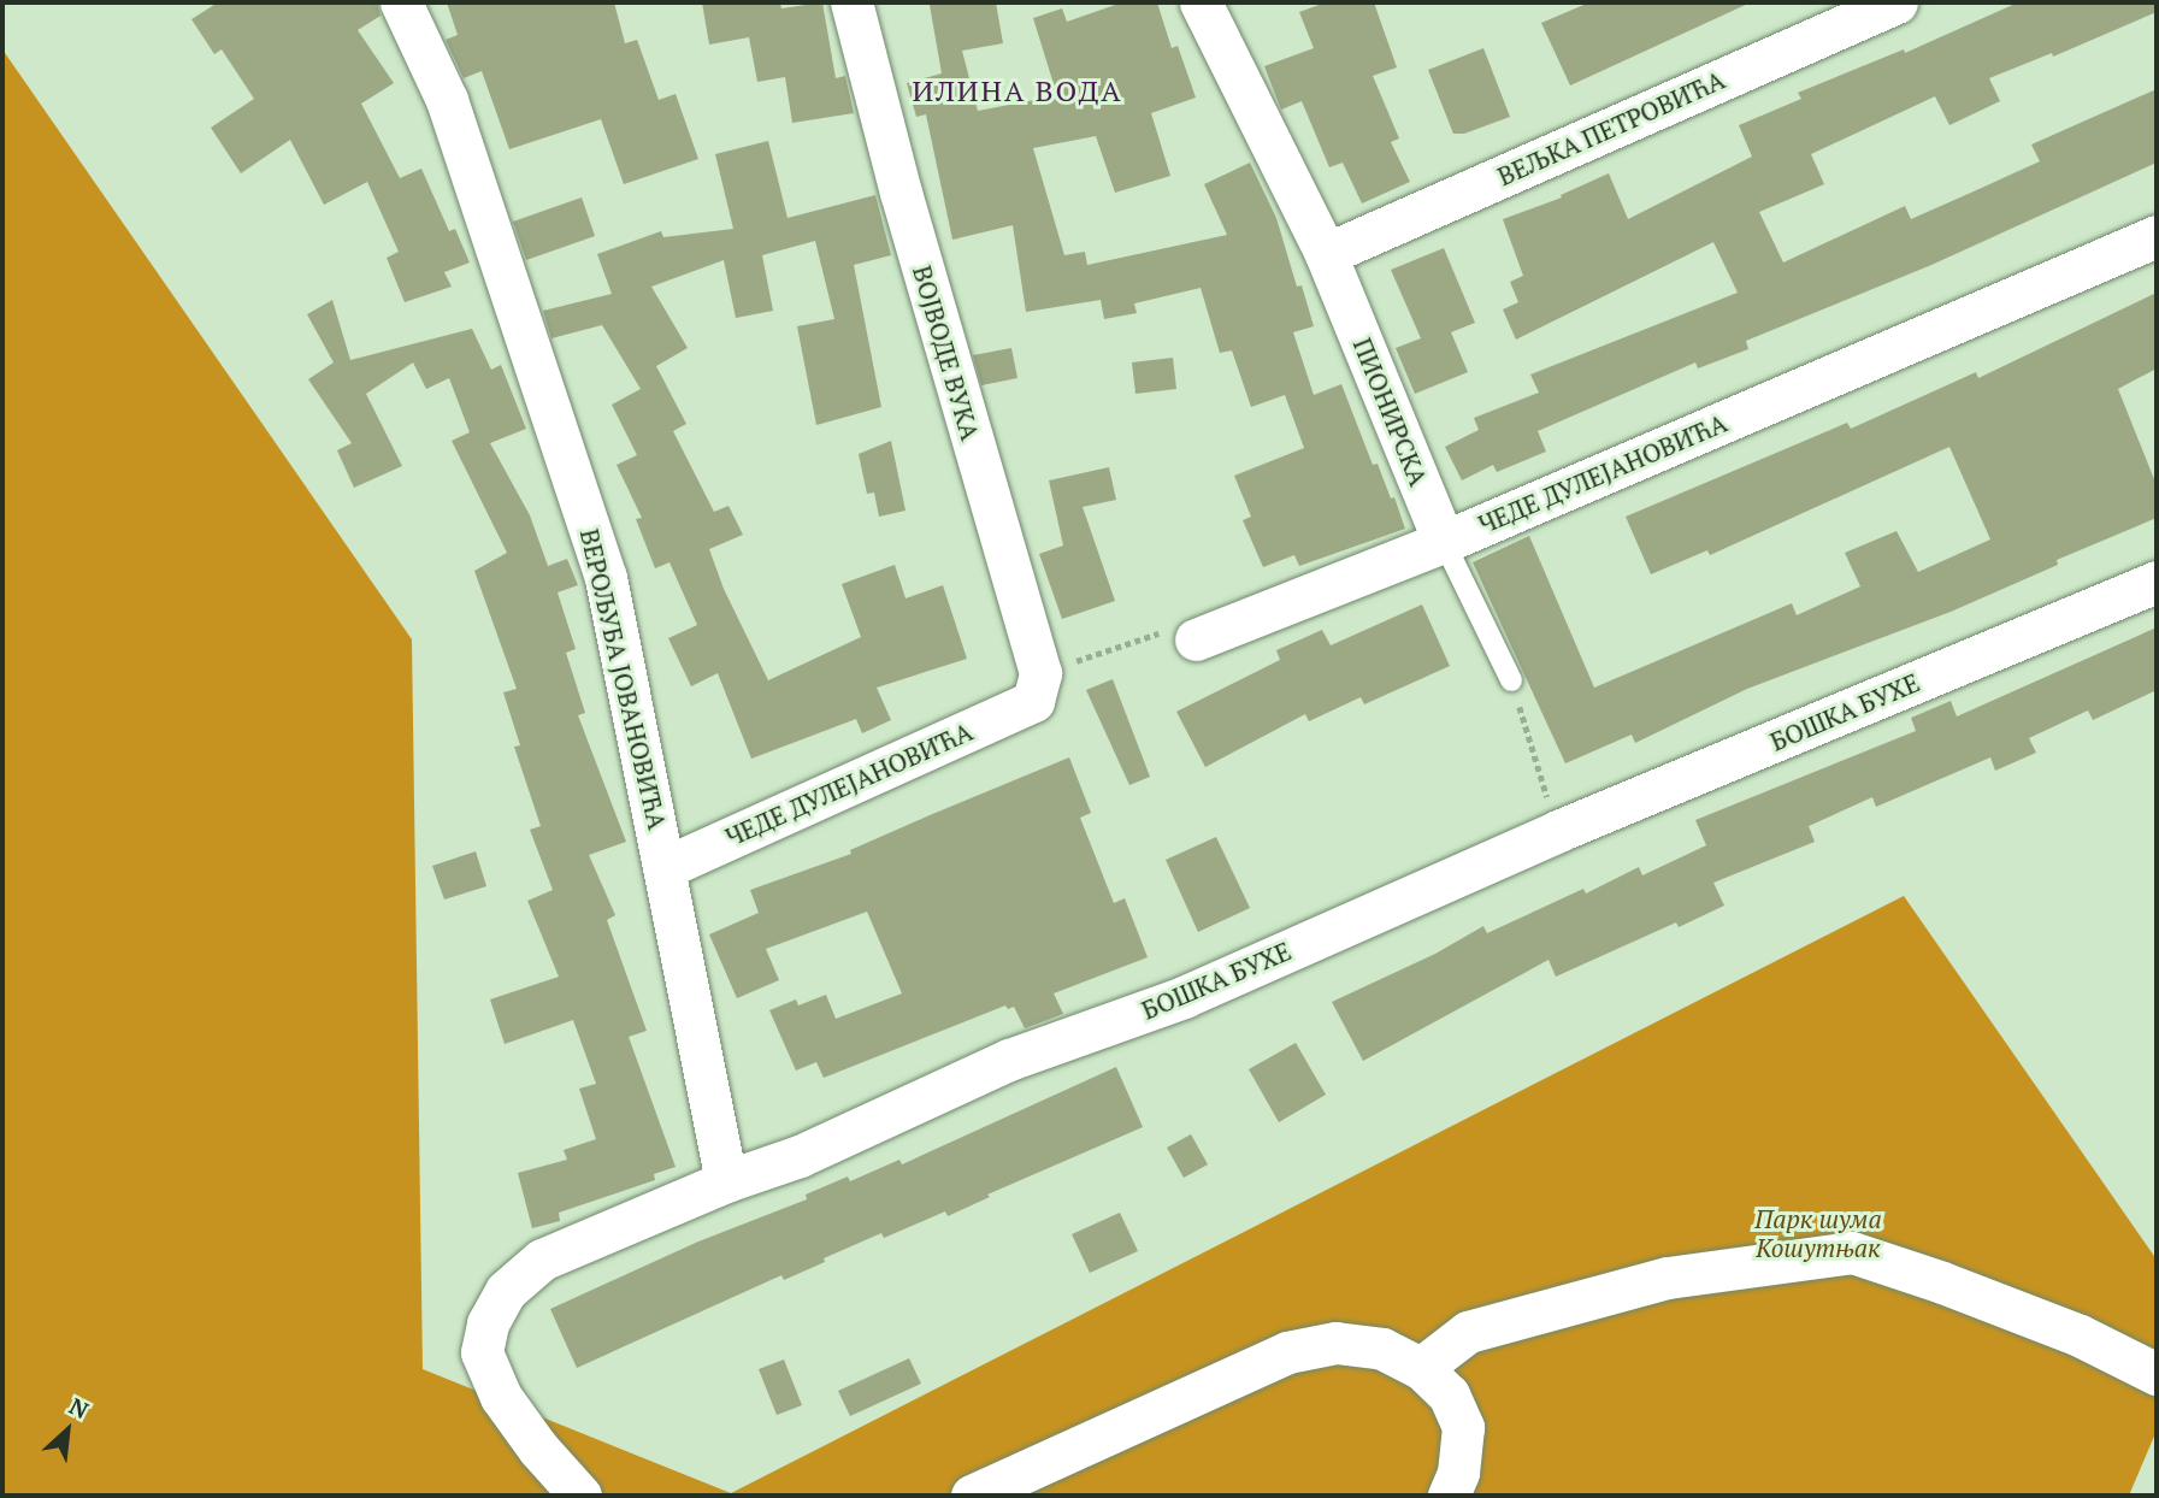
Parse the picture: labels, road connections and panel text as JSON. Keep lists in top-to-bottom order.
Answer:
{
  "streets": {
    "street": [
      "ВЕЉКА ПЕТРОВИЋА",
      "ВОЈВОДЕ ВУКА",
      "ПИОНИРСКА",
      "ЧЕДЕ ДУЛЕЈАНОВИЋА",
      "ВЕРОЉУБА ЈОВАНОВИЋА",
      "БОШКА БУХЕ"
    ]
  },
  "crossings": [
    ["ВЕЉКА ПЕТРОВИЋА", "ПИОНИРСКА"],
    ["ВОЈВОДЕ ВУКА", "ЧЕДЕ ДУЛЕЈАНОВИЋА"],
    ["ПИОНИРСКА", "ЧЕДЕ ДУЛЕЈАНОВИЋА"],
    ["ЧЕДЕ ДУЛЕЈАНОВИЋА", "ВЕРОЉУБА ЈОВАНОВИЋА"],
    ["ВЕРОЉУБА ЈОВАНОВИЋА", "БОШКА БУХЕ"]
  ],
  "districts": ["ИЛИНА ВОДА"],
  "parks": ["Парк шума Кошутњак"],
  "north": "top right"
}
